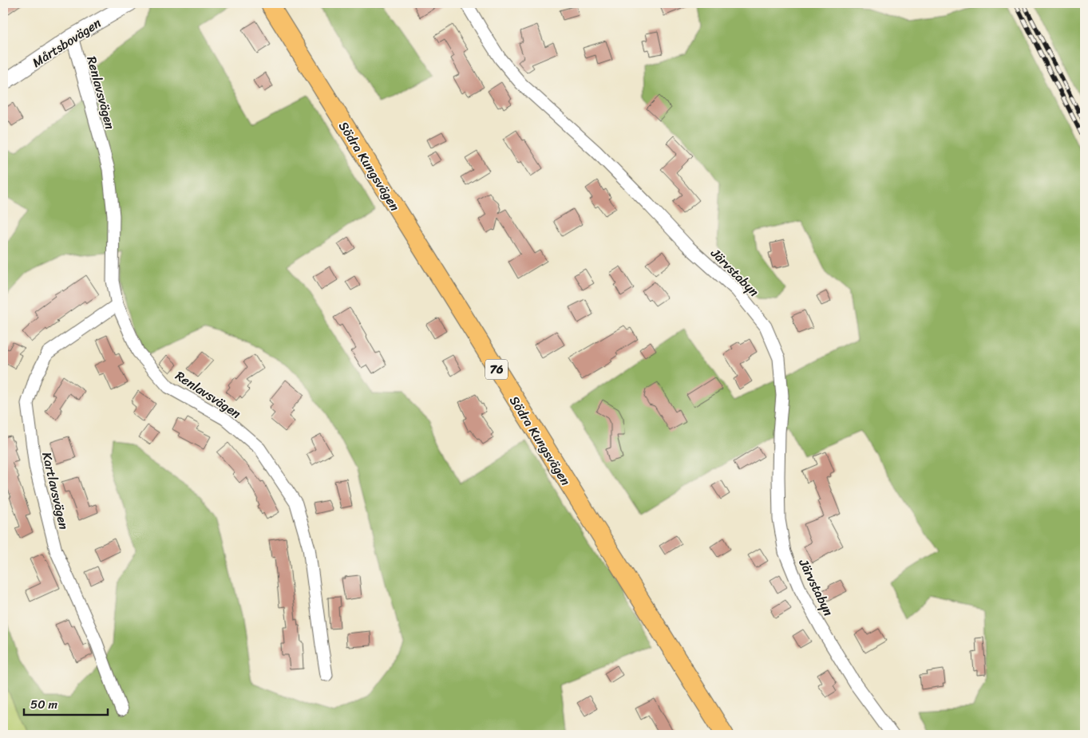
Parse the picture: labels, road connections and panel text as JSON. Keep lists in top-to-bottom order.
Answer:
{
  "streets": {
    "main road": ["Södra Kungsvägen", "76"],
    "street": [
      "Mårtsbovägen",
      "Renlavsvägen",
      "Järvstabyn",
      "Kartlavsvägen"
    ]
  },
  "crossings": [
    ["Mårtsbovägen", "Renlavsvägen"],
    ["Renlavsvägen", "Kartlavsvägen"]
  ],
  "scale_bar": "50 m"
}
